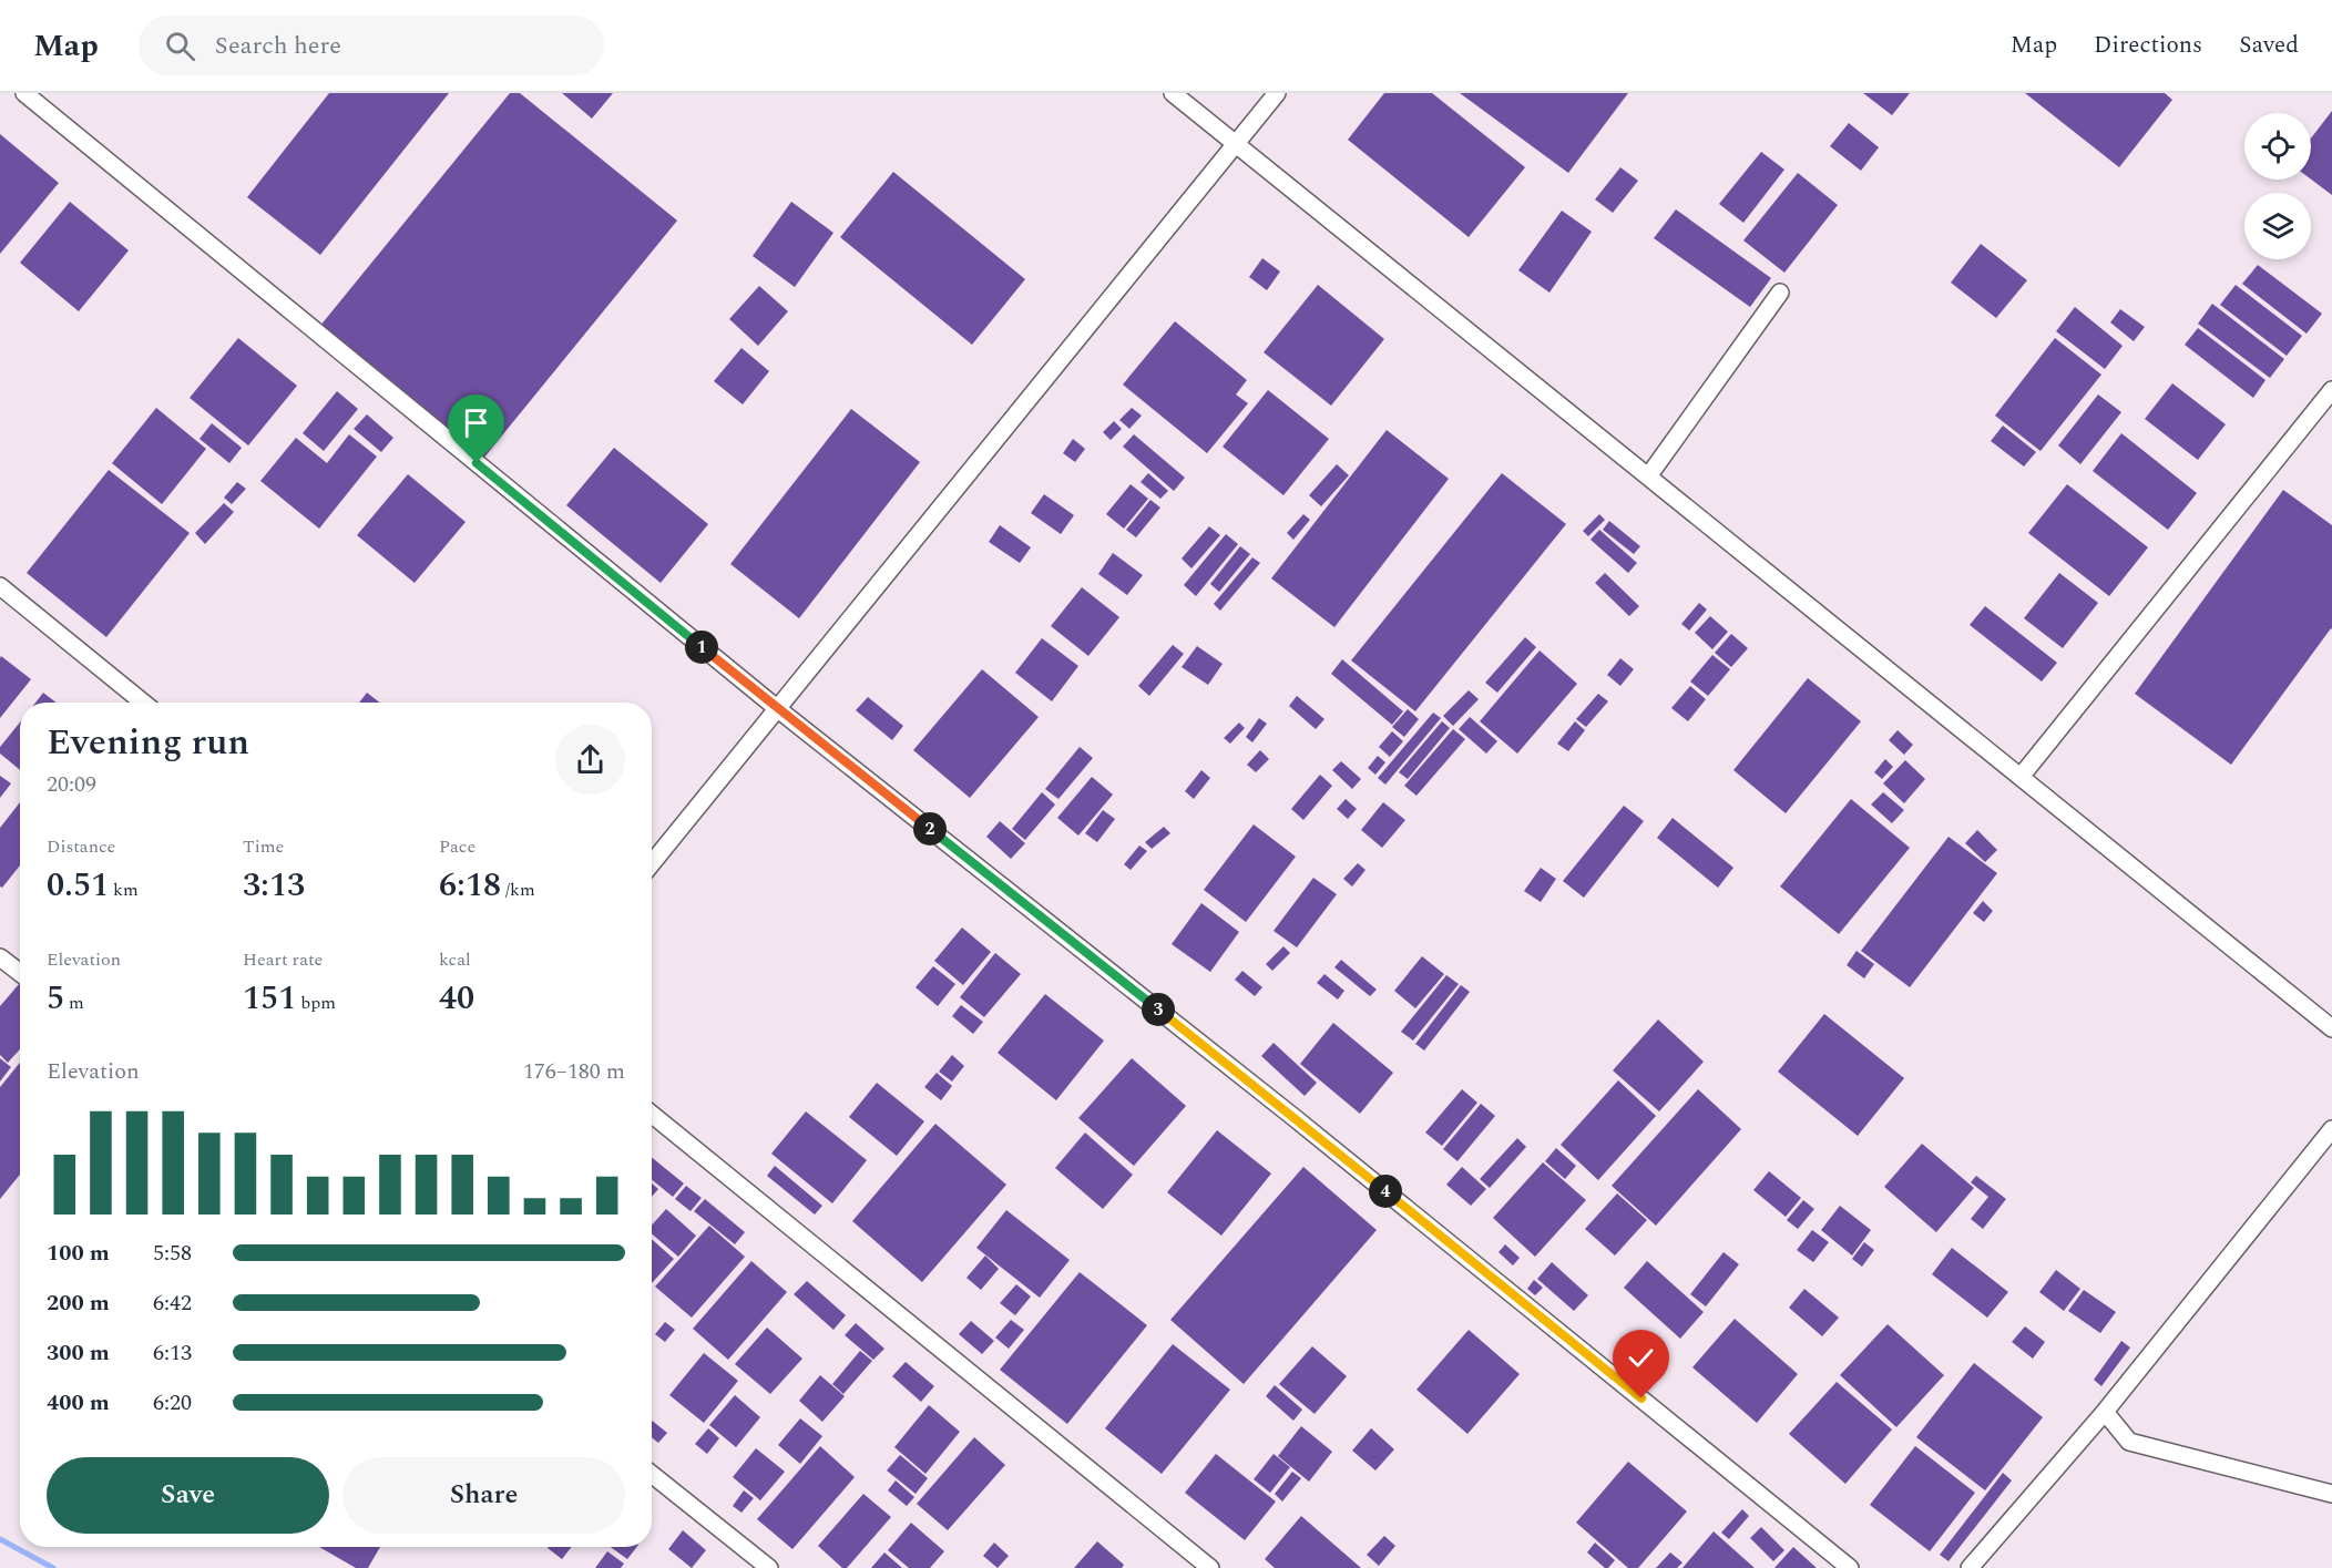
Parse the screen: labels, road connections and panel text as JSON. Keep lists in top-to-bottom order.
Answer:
{
  "page": {
    "header": "Map",
    "search": "Search here",
    "nav": ["Map", "Directions", "Saved"],
    "pins": [
      "1",
      "2",
      "3",
      "4"
    ],
    "heading": ["Evening run", "20:09"],
    "stats": [
      ["Distance", "0.51 km"],
      ["Time", "3:13"],
      ["Pace", "6:18 /km"],
      ["Elevation", "5 m"],
      ["Heart rate", "151 bpm"],
      ["kcal", "40"]
    ],
    "chart": ["Elevation", "176–180 m"],
    "list": [
      {
        "name": "100 m",
        "note": "5:58"
      },
      {
        "name": "200 m",
        "note": "6:42"
      },
      {
        "name": "300 m",
        "note": "6:13"
      },
      {
        "name": "400 m",
        "note": "6:20"
      }
    ],
    "buttons": ["Save", "Share"]
  }
}
